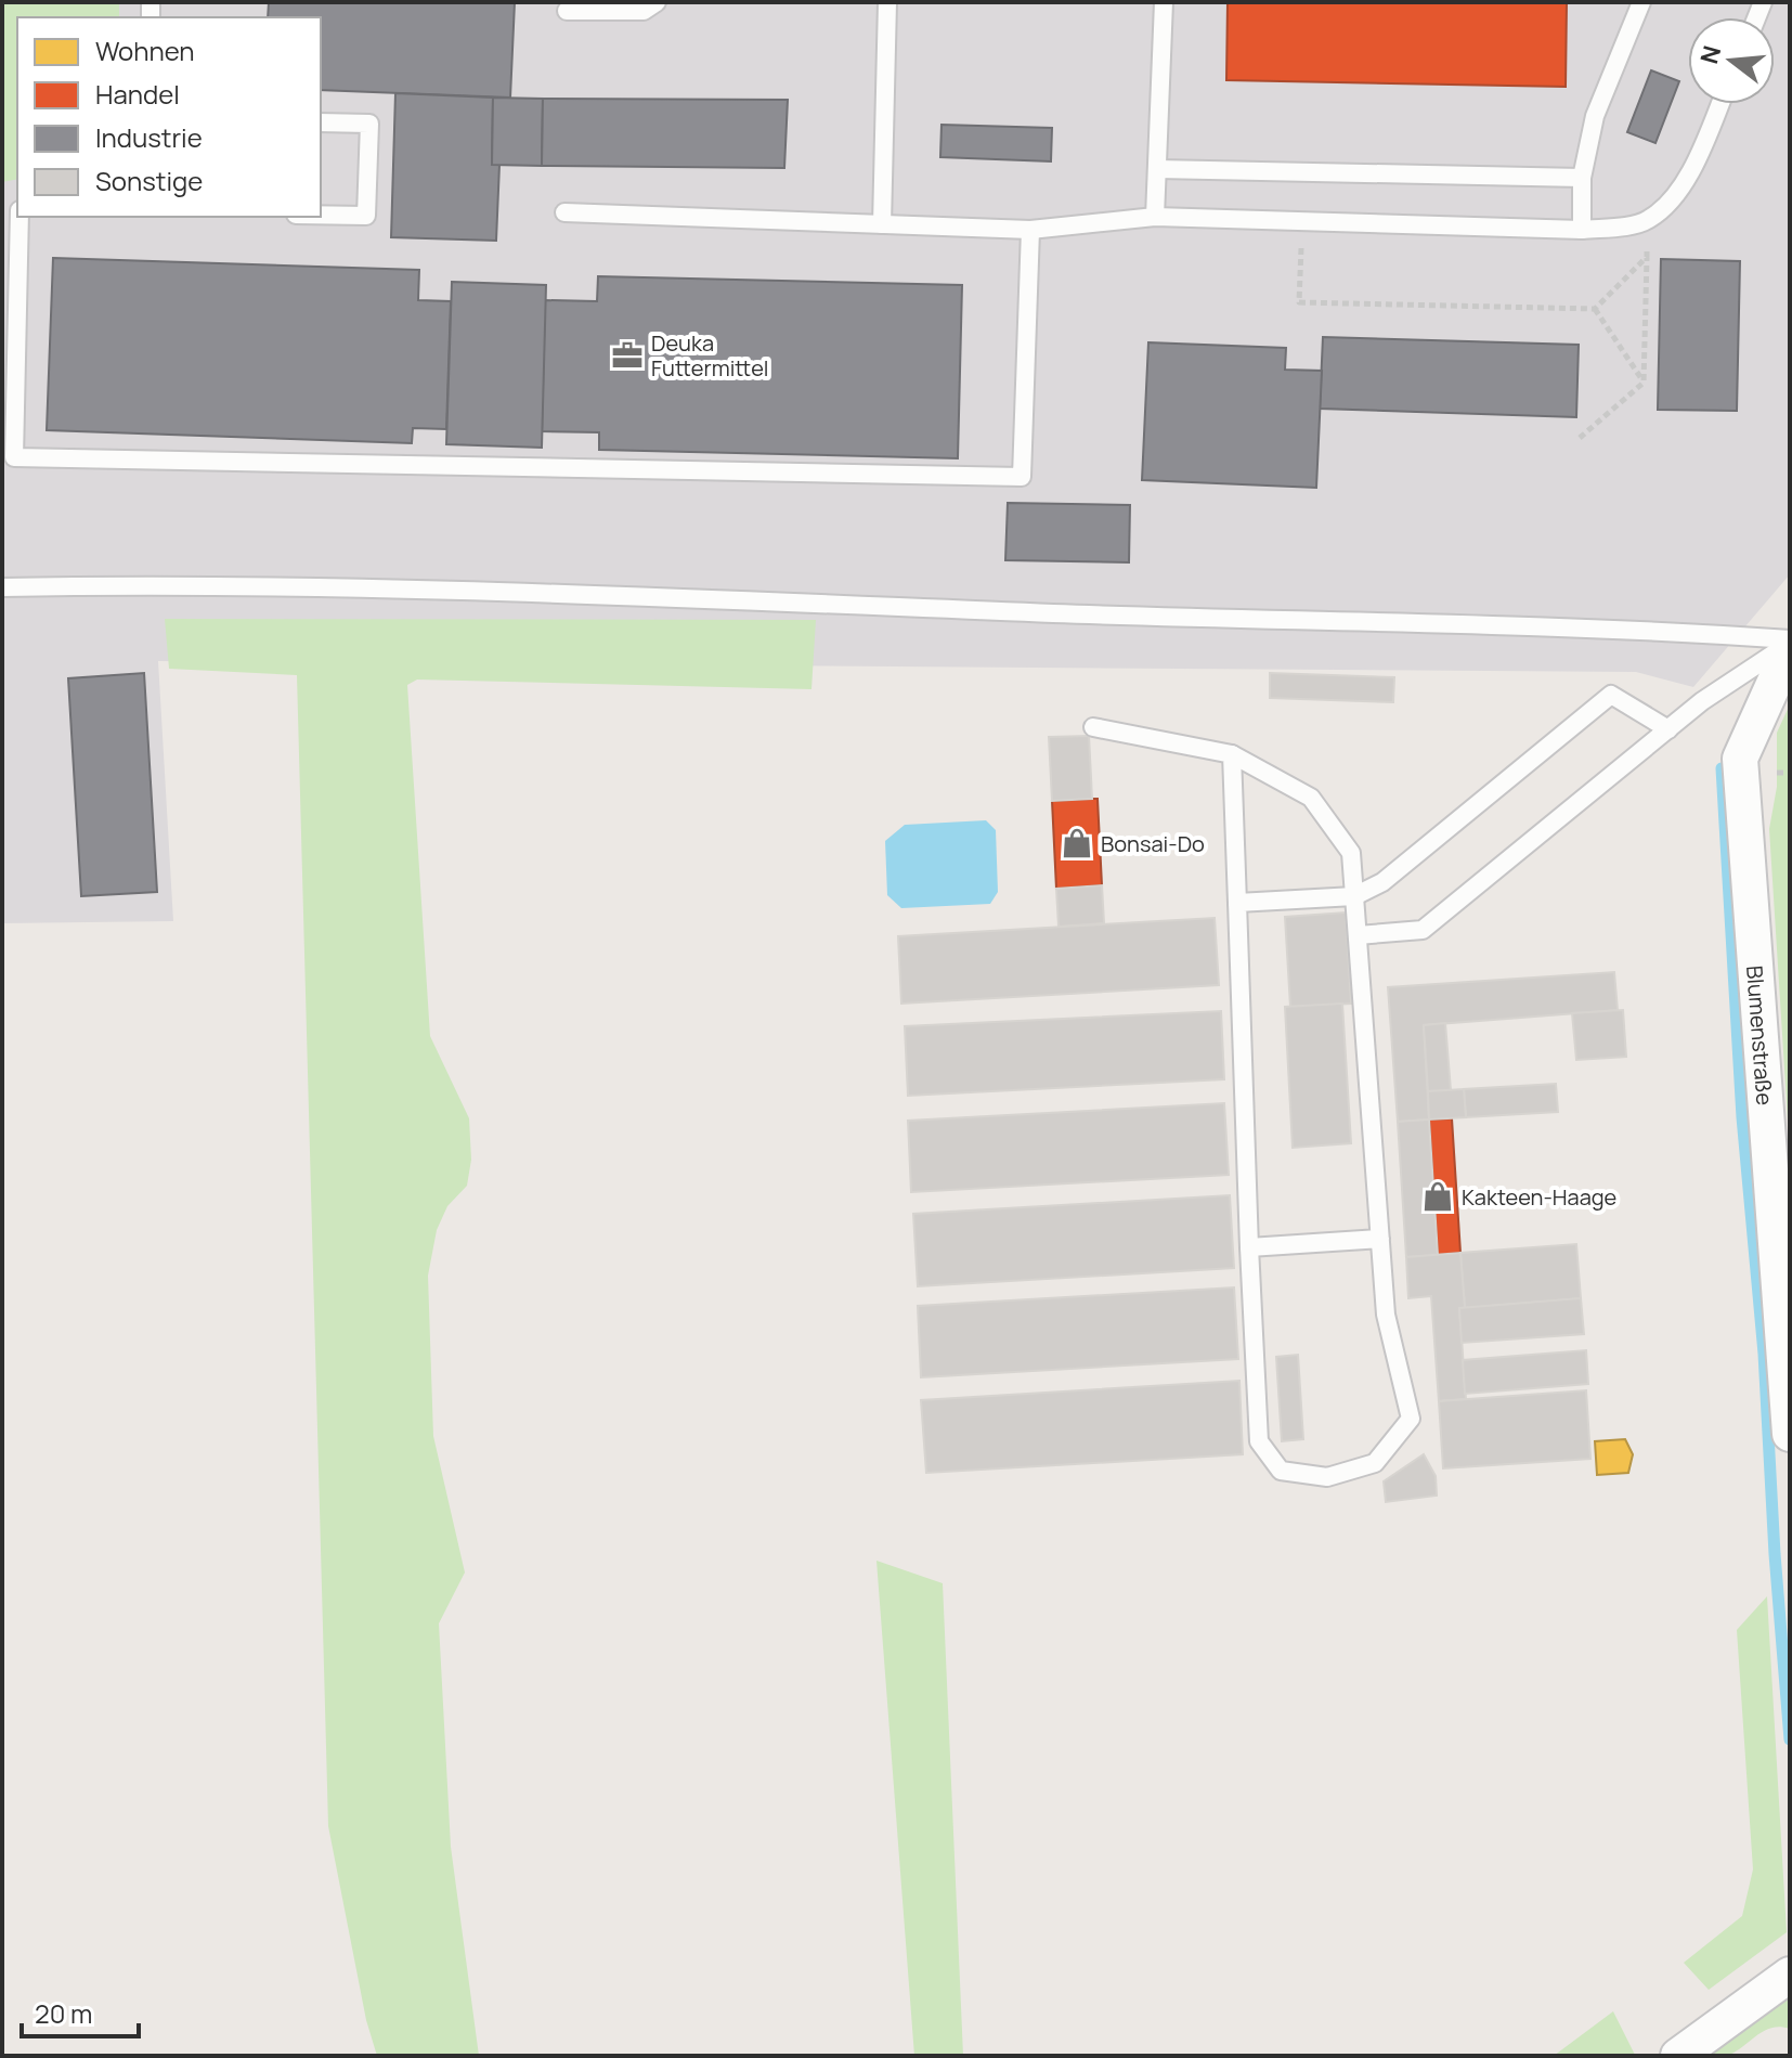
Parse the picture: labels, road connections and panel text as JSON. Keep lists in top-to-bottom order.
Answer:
{
  "streets": {
    "street": ["Blumenstraße"]
  },
  "places": {
    "office": ["Deuka Futtermittel"],
    "shop": ["Bonsai-Do", "Kakteen-Haage"]
  },
  "legend": [
    "Wohnen",
    "Handel",
    "Industrie",
    "Sonstige"
  ],
  "scale_bar": "20 m",
  "north": "left"
}
